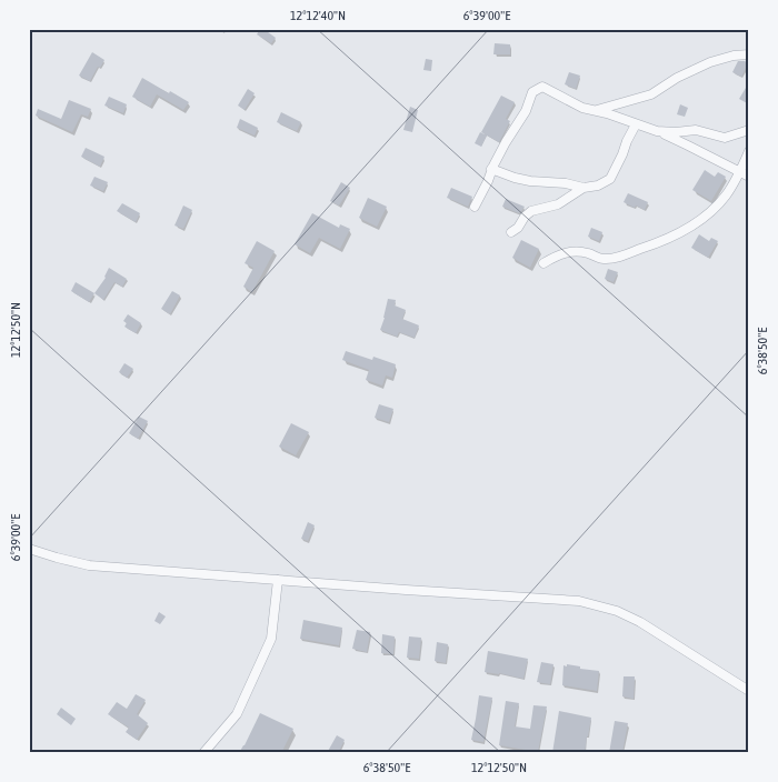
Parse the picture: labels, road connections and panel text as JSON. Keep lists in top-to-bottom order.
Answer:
{
  "coordinates": [
    "12°12'40\"N",
    "6°39'00\"E",
    "12°12'50\"N",
    "6°38'50\"E"
  ]
}
